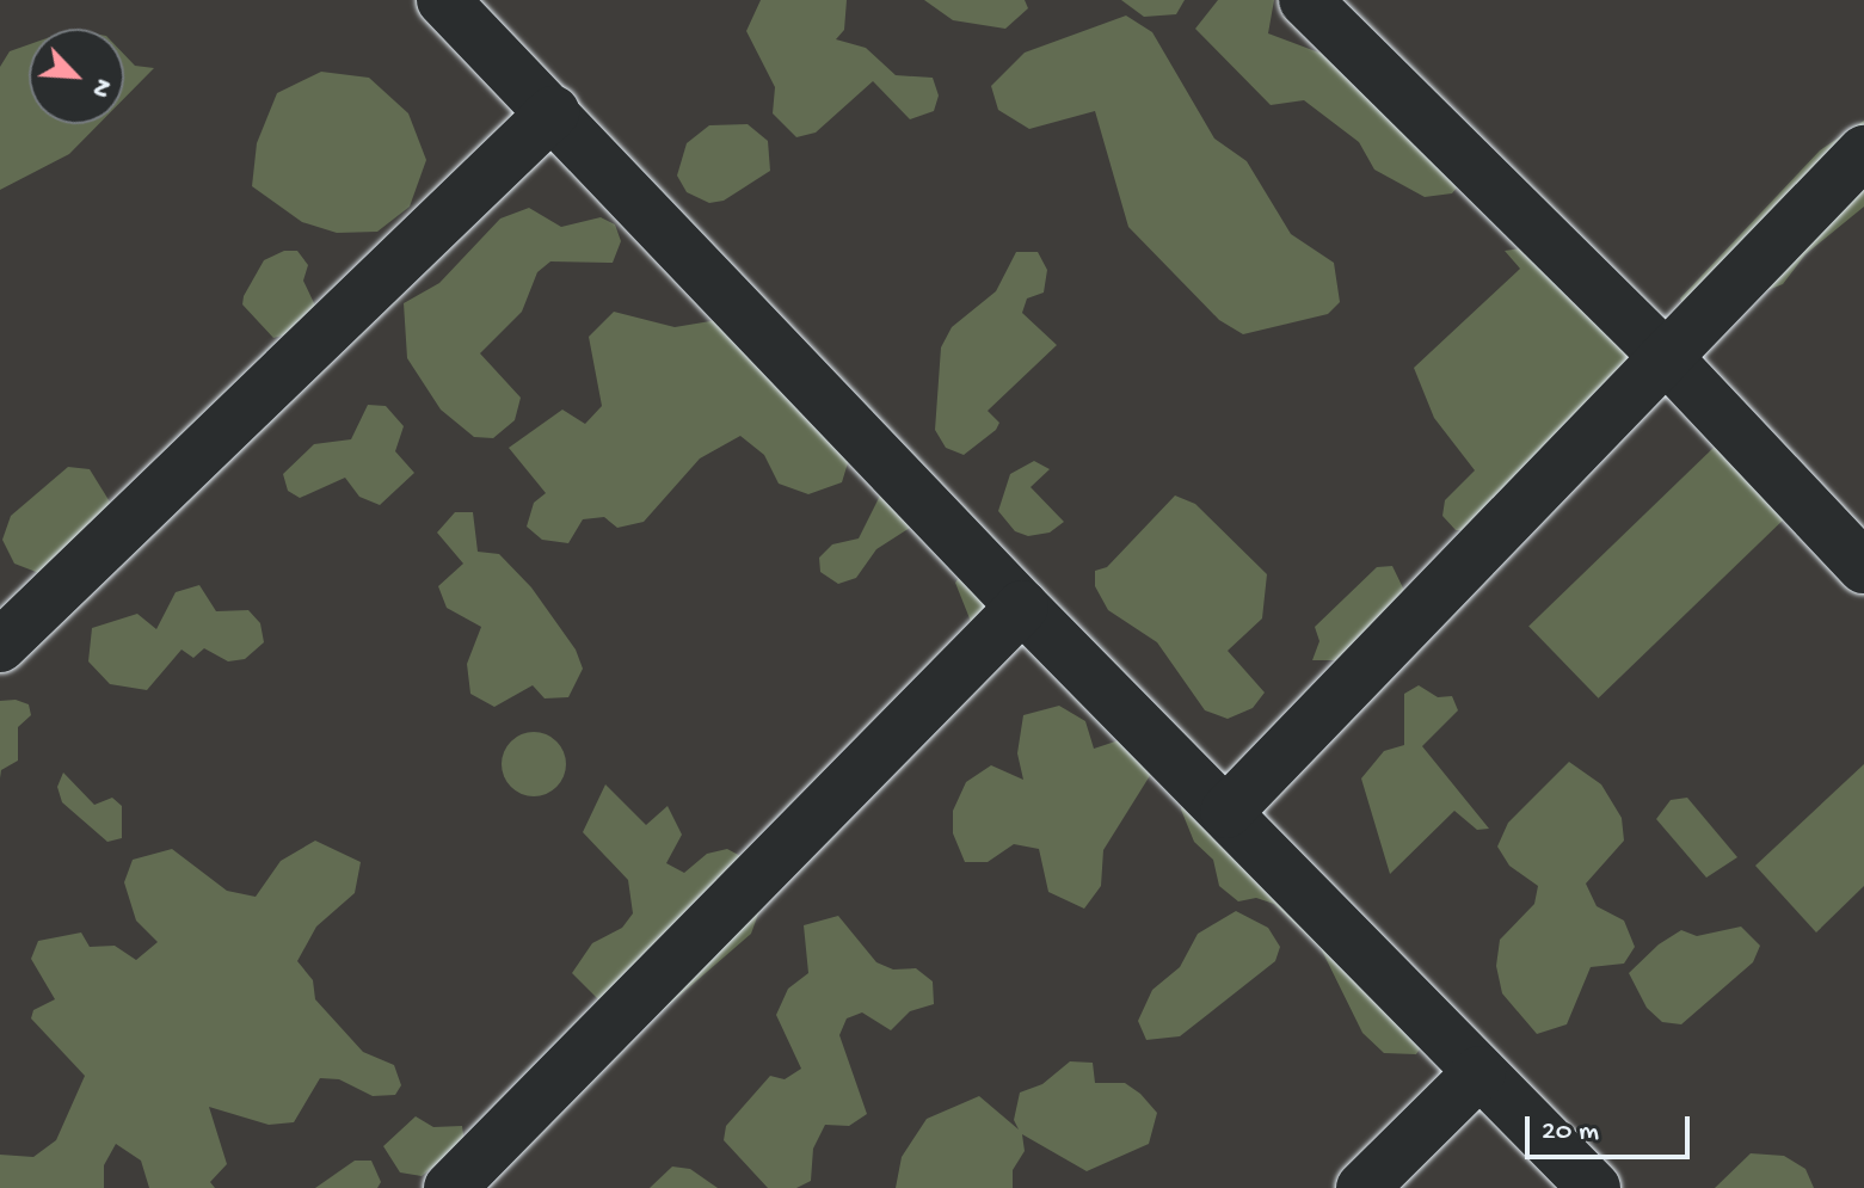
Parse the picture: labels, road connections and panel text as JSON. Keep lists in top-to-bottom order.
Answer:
{
  "scale_bar": "20 m",
  "north": "bottom right"
}
